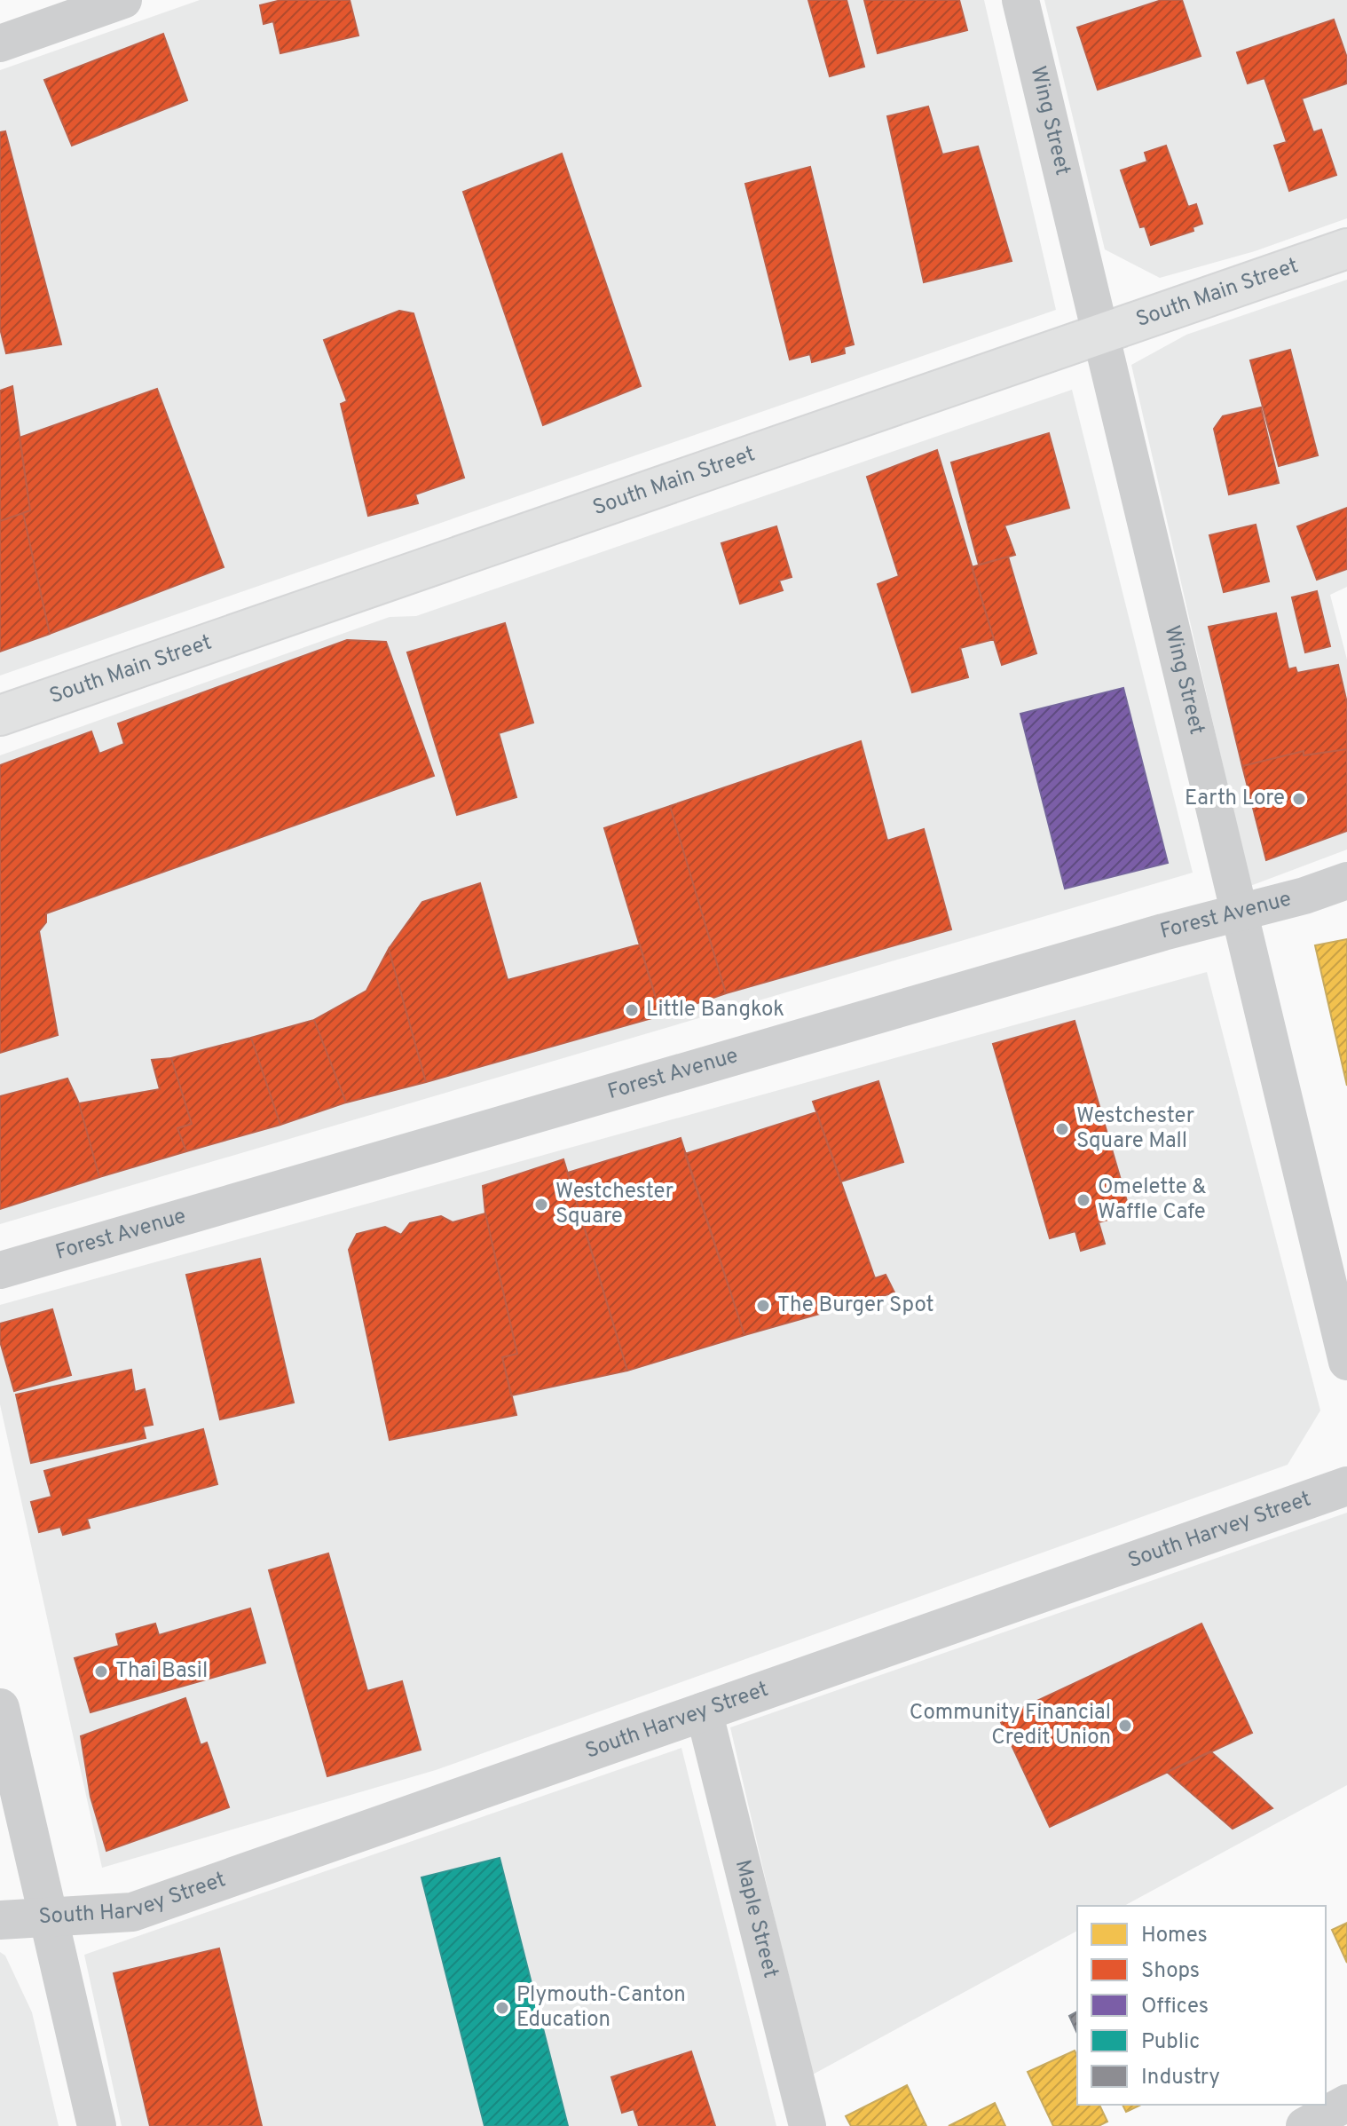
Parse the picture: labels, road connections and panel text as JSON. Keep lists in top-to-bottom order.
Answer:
{
  "streets": {
    "main road": ["South Main Street"],
    "street": [
      "Wing Street",
      "Forest Avenue",
      "South Harvey Street",
      "Maple Street"
    ]
  },
  "crossings": [
    ["Wing Street", "South Main Street"],
    ["Wing Street", "Forest Avenue"],
    ["South Harvey Street", "Maple Street"]
  ],
  "places": [
    "Earth Lore",
    "Little Bangkok",
    "Westchester Square Mall",
    "Omelette & Waffle Cafe",
    "Westchester Square",
    "The Burger Spot",
    "Thai Basil",
    "Community Financial Credit Union",
    "Plymouth-Canton Education"
  ],
  "legend": [
    "Homes",
    "Shops",
    "Offices",
    "Public",
    "Industry"
  ]
}
